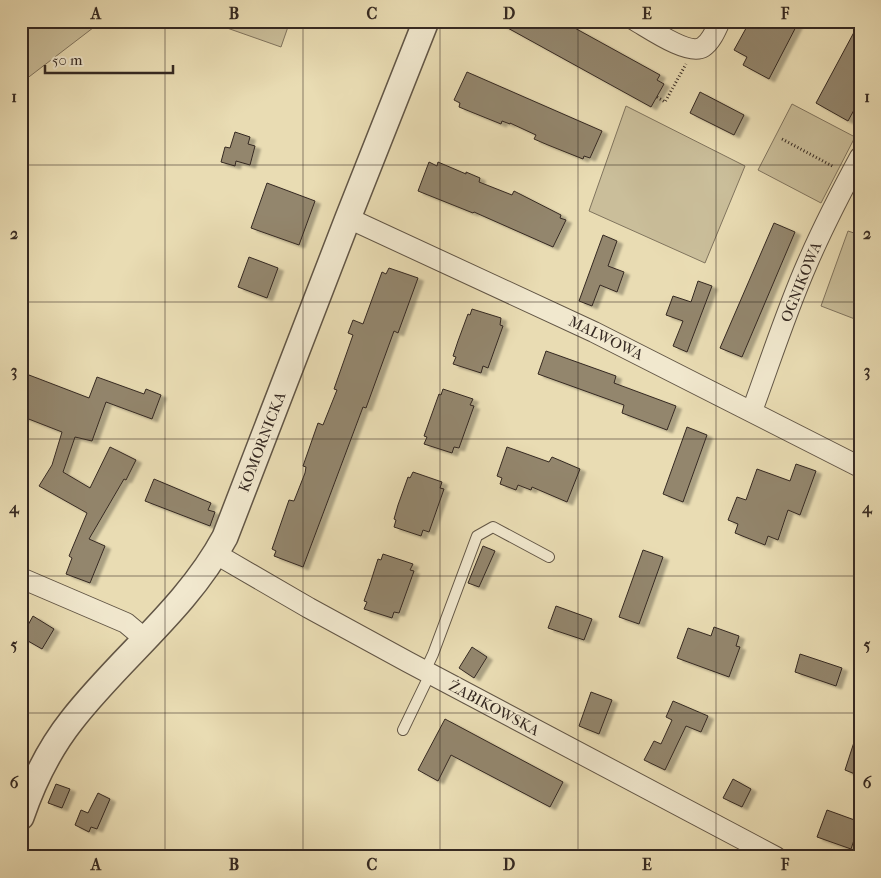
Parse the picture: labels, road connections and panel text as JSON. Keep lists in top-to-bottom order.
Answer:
{
  "streets": {
    "street": [
      "OGNIKOWA",
      "MALWOWA",
      "KOMORNICKA",
      "ŻABIKOWSKA"
    ]
  },
  "crossings": [
    ["OGNIKOWA", "MALWOWA"],
    ["MALWOWA", "KOMORNICKA"],
    ["KOMORNICKA", "ŻABIKOWSKA"]
  ],
  "scale_bar": "50 m",
  "grid": {
    "columns": [
      "A",
      "B",
      "C",
      "D",
      "E",
      "F"
    ],
    "rows": [
      "1",
      "2",
      "3",
      "4",
      "5",
      "6"
    ]
  }
}
